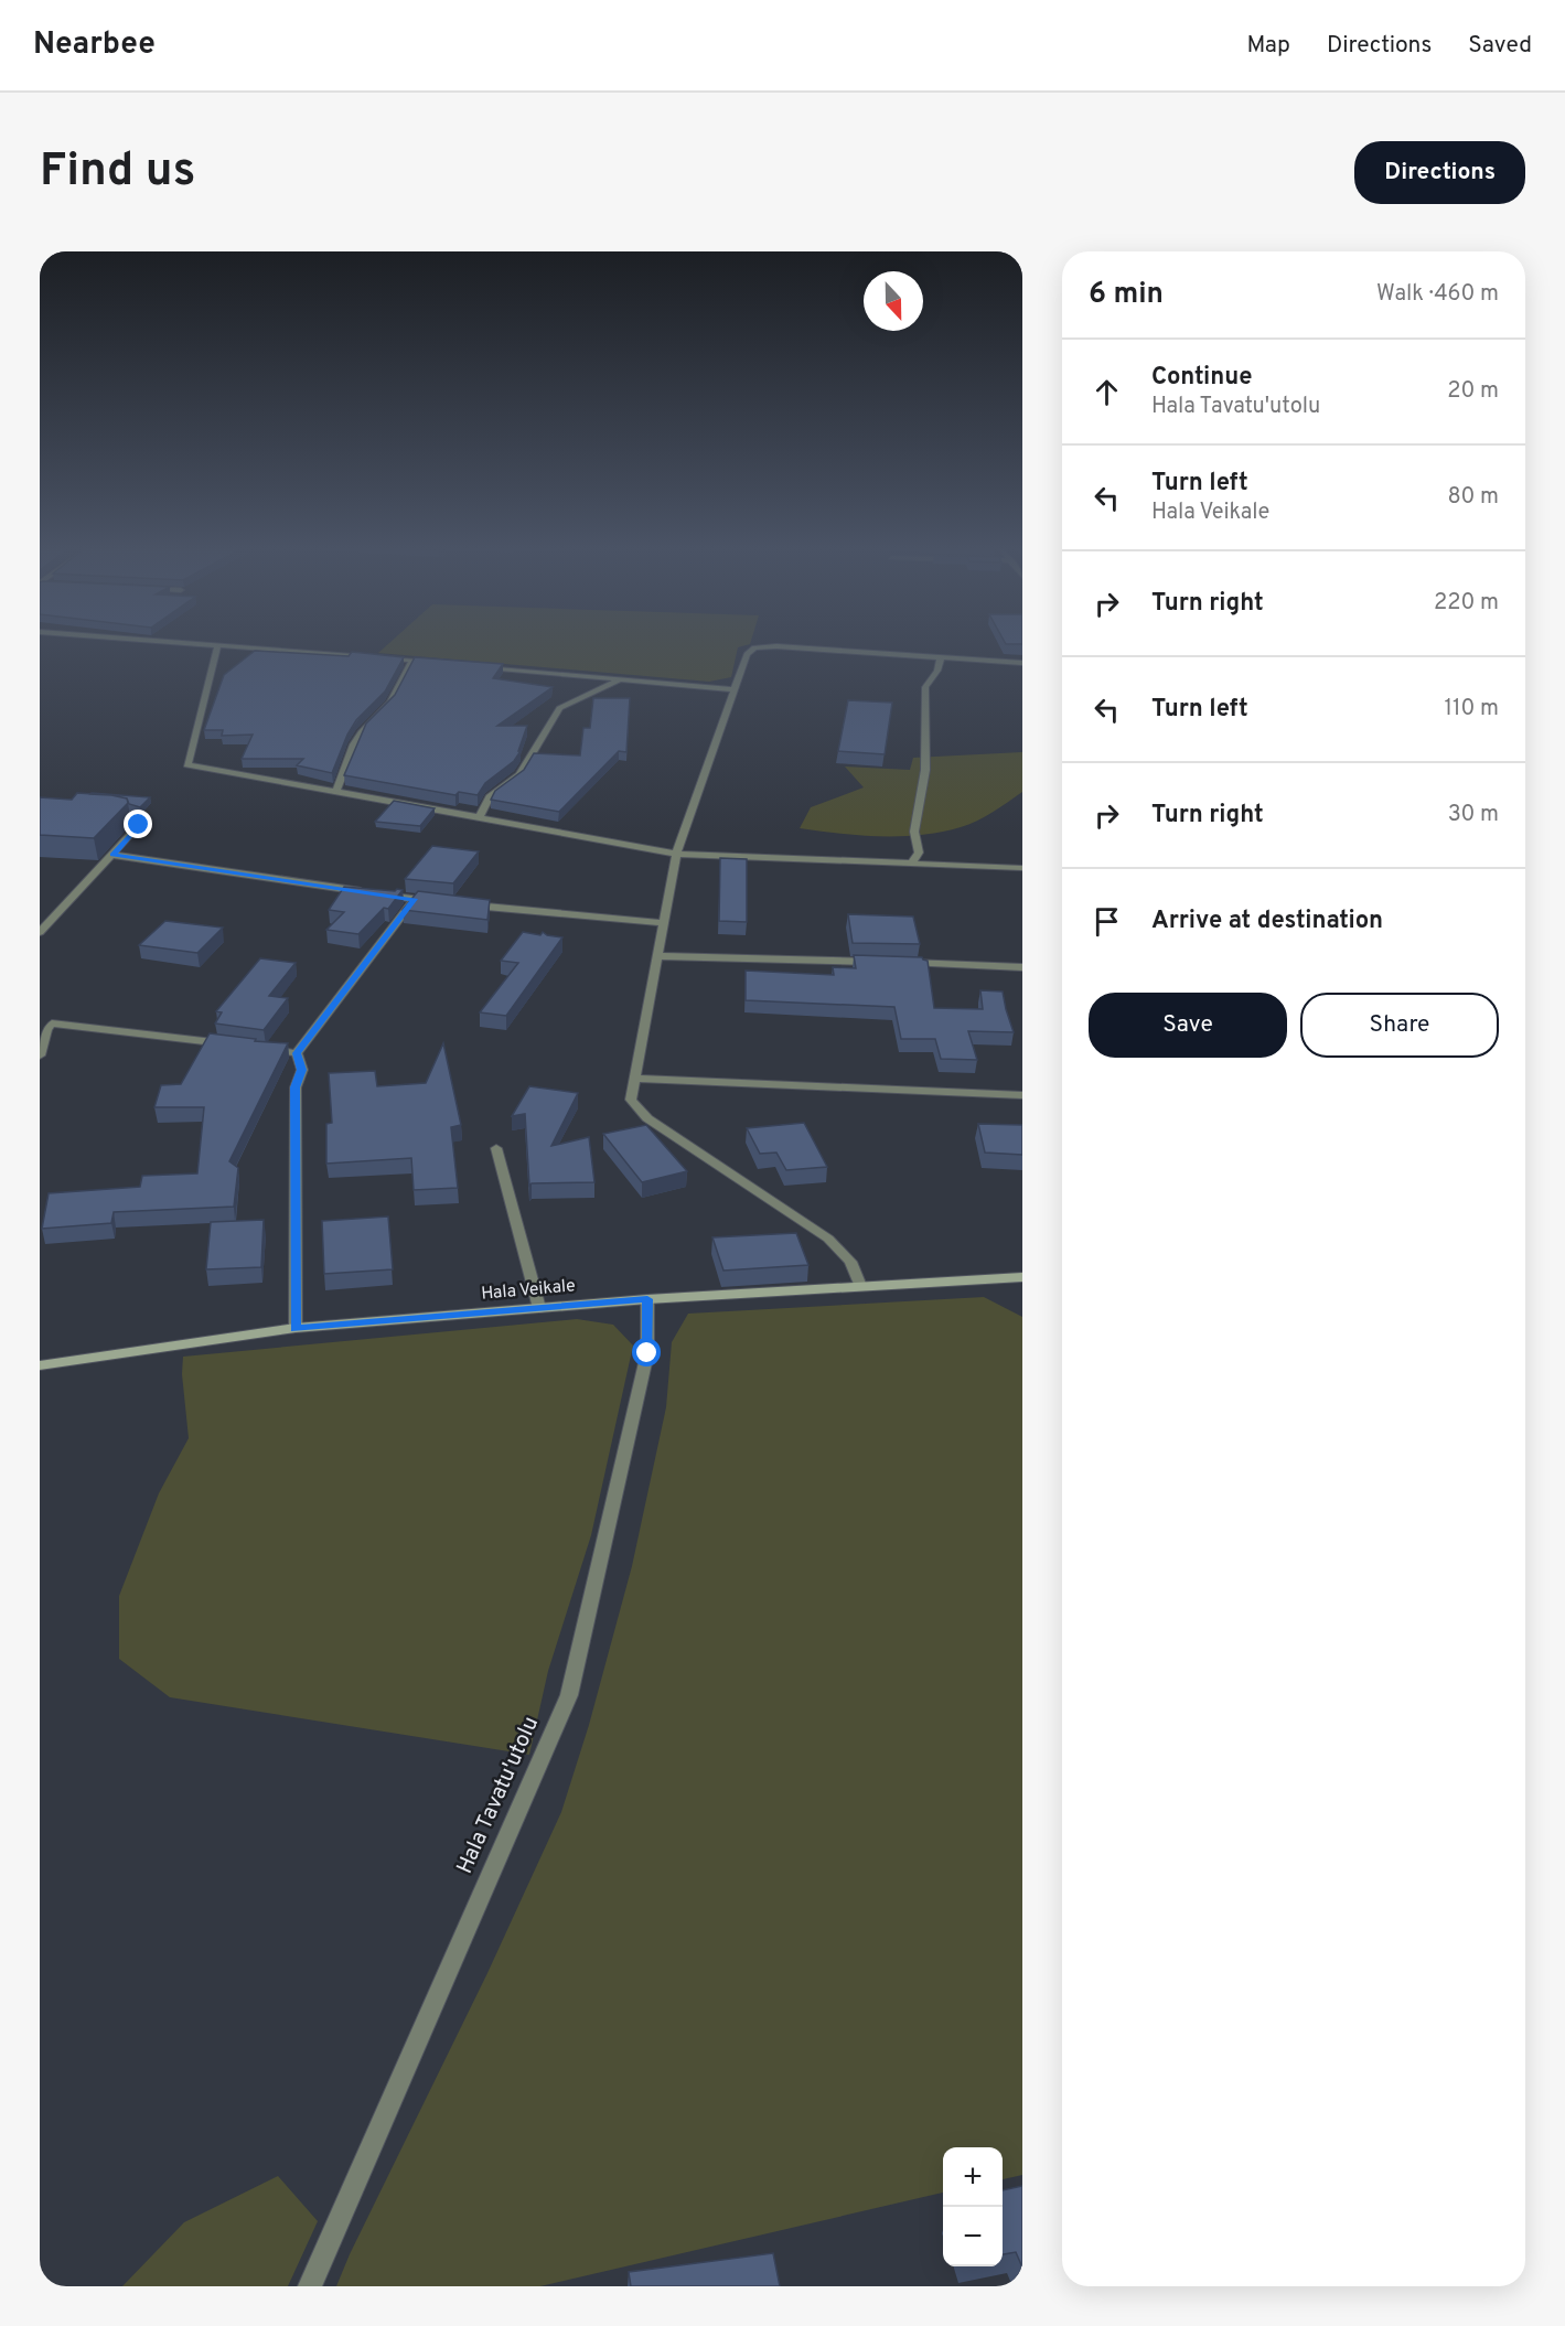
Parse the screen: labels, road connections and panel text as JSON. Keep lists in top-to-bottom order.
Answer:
{
  "streets": {
    "street": ["Hala Veikale", "Hala Tavatu'utolu"]
  },
  "crossings": [
    ["Hala Veikale", "Hala Tavatu'utolu"]
  ],
  "north": "bottom",
  "page": {
    "header": "Nearbee",
    "nav": ["Map", "Directions", "Saved"],
    "buttons": [
      "Directions",
      ["Save", "Share"]
    ],
    "title": "Find us",
    "heading": ["6 min", "Walk · 460 m"],
    "list": [
      ["Continue", "Hala Tavatu'utolu", "20 m"],
      ["Turn left", "Hala Veikale", "80 m"],
      ["Turn right", "220 m"],
      ["Turn left", "110 m"],
      ["Turn right", "30 m"],
      "Arrive at destination"
    ],
    "map_buttons": ["+", "−"]
  }
}
